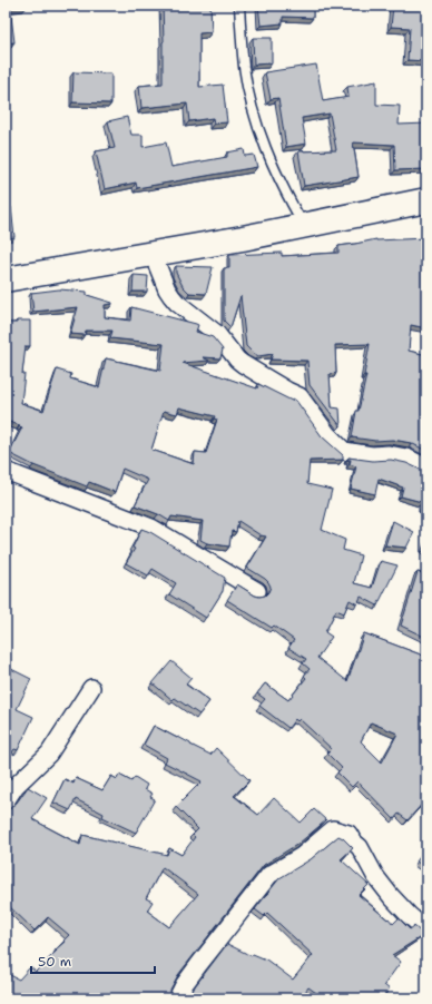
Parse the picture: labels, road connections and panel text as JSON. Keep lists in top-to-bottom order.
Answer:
{
  "scale_bar": "50 m"
}
